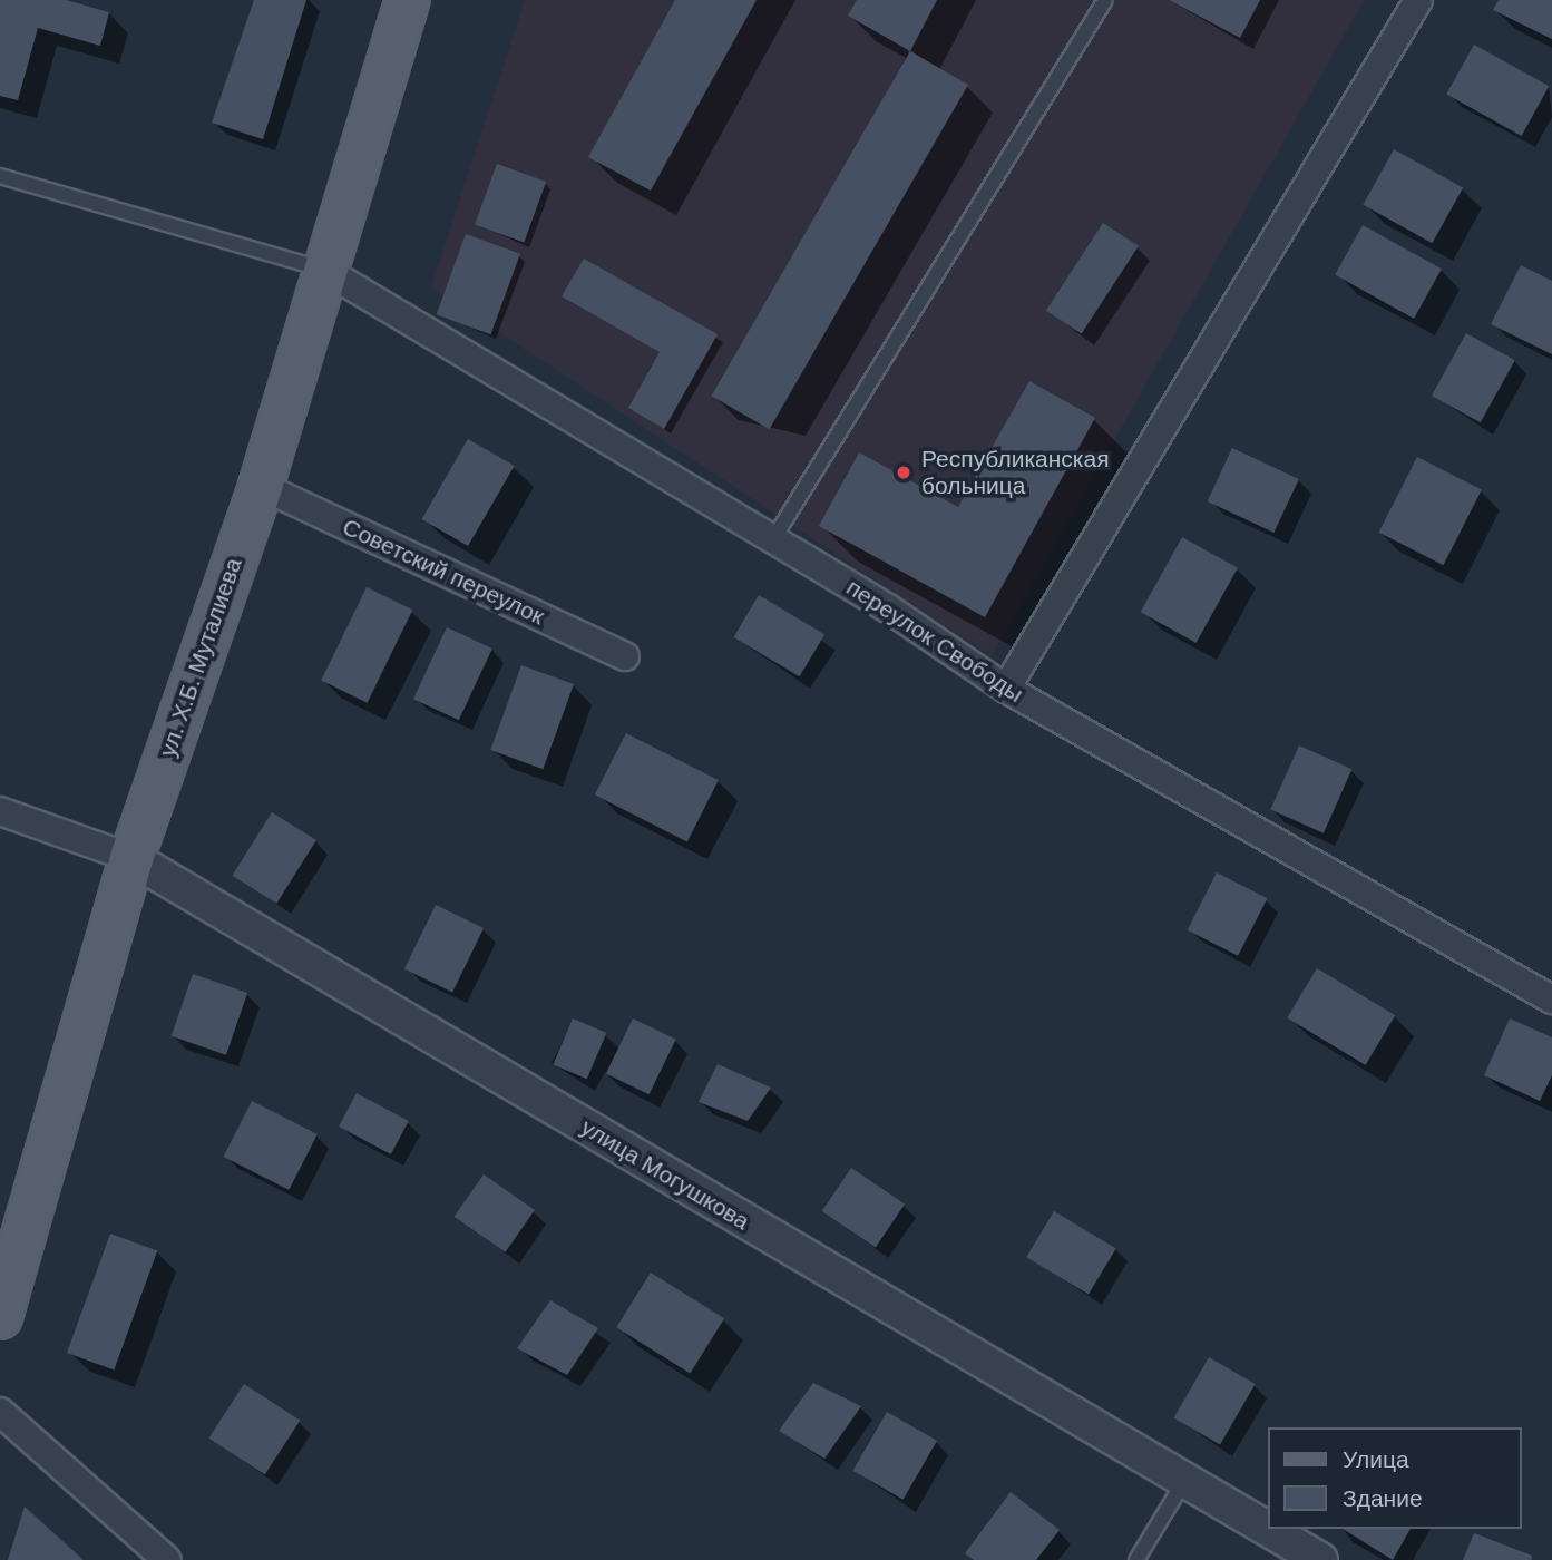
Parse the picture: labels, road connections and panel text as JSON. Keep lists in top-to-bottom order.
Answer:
{
  "streets": {
    "main road": ["ул. Х.Б. Муталиева"],
    "street": ["Советский переулок", "переулок Свободы", "улица Могушкова"]
  },
  "crossings": [
    ["Советский переулок", "ул. Х.Б. Муталиева"],
    ["переулок Свободы", "ул. Х.Б. Муталиева"],
    ["ул. Х.Б. Муталиева", "улица Могушкова"]
  ],
  "places": ["Республиканская больница"],
  "legend": ["Улица", "Здание"]
}
